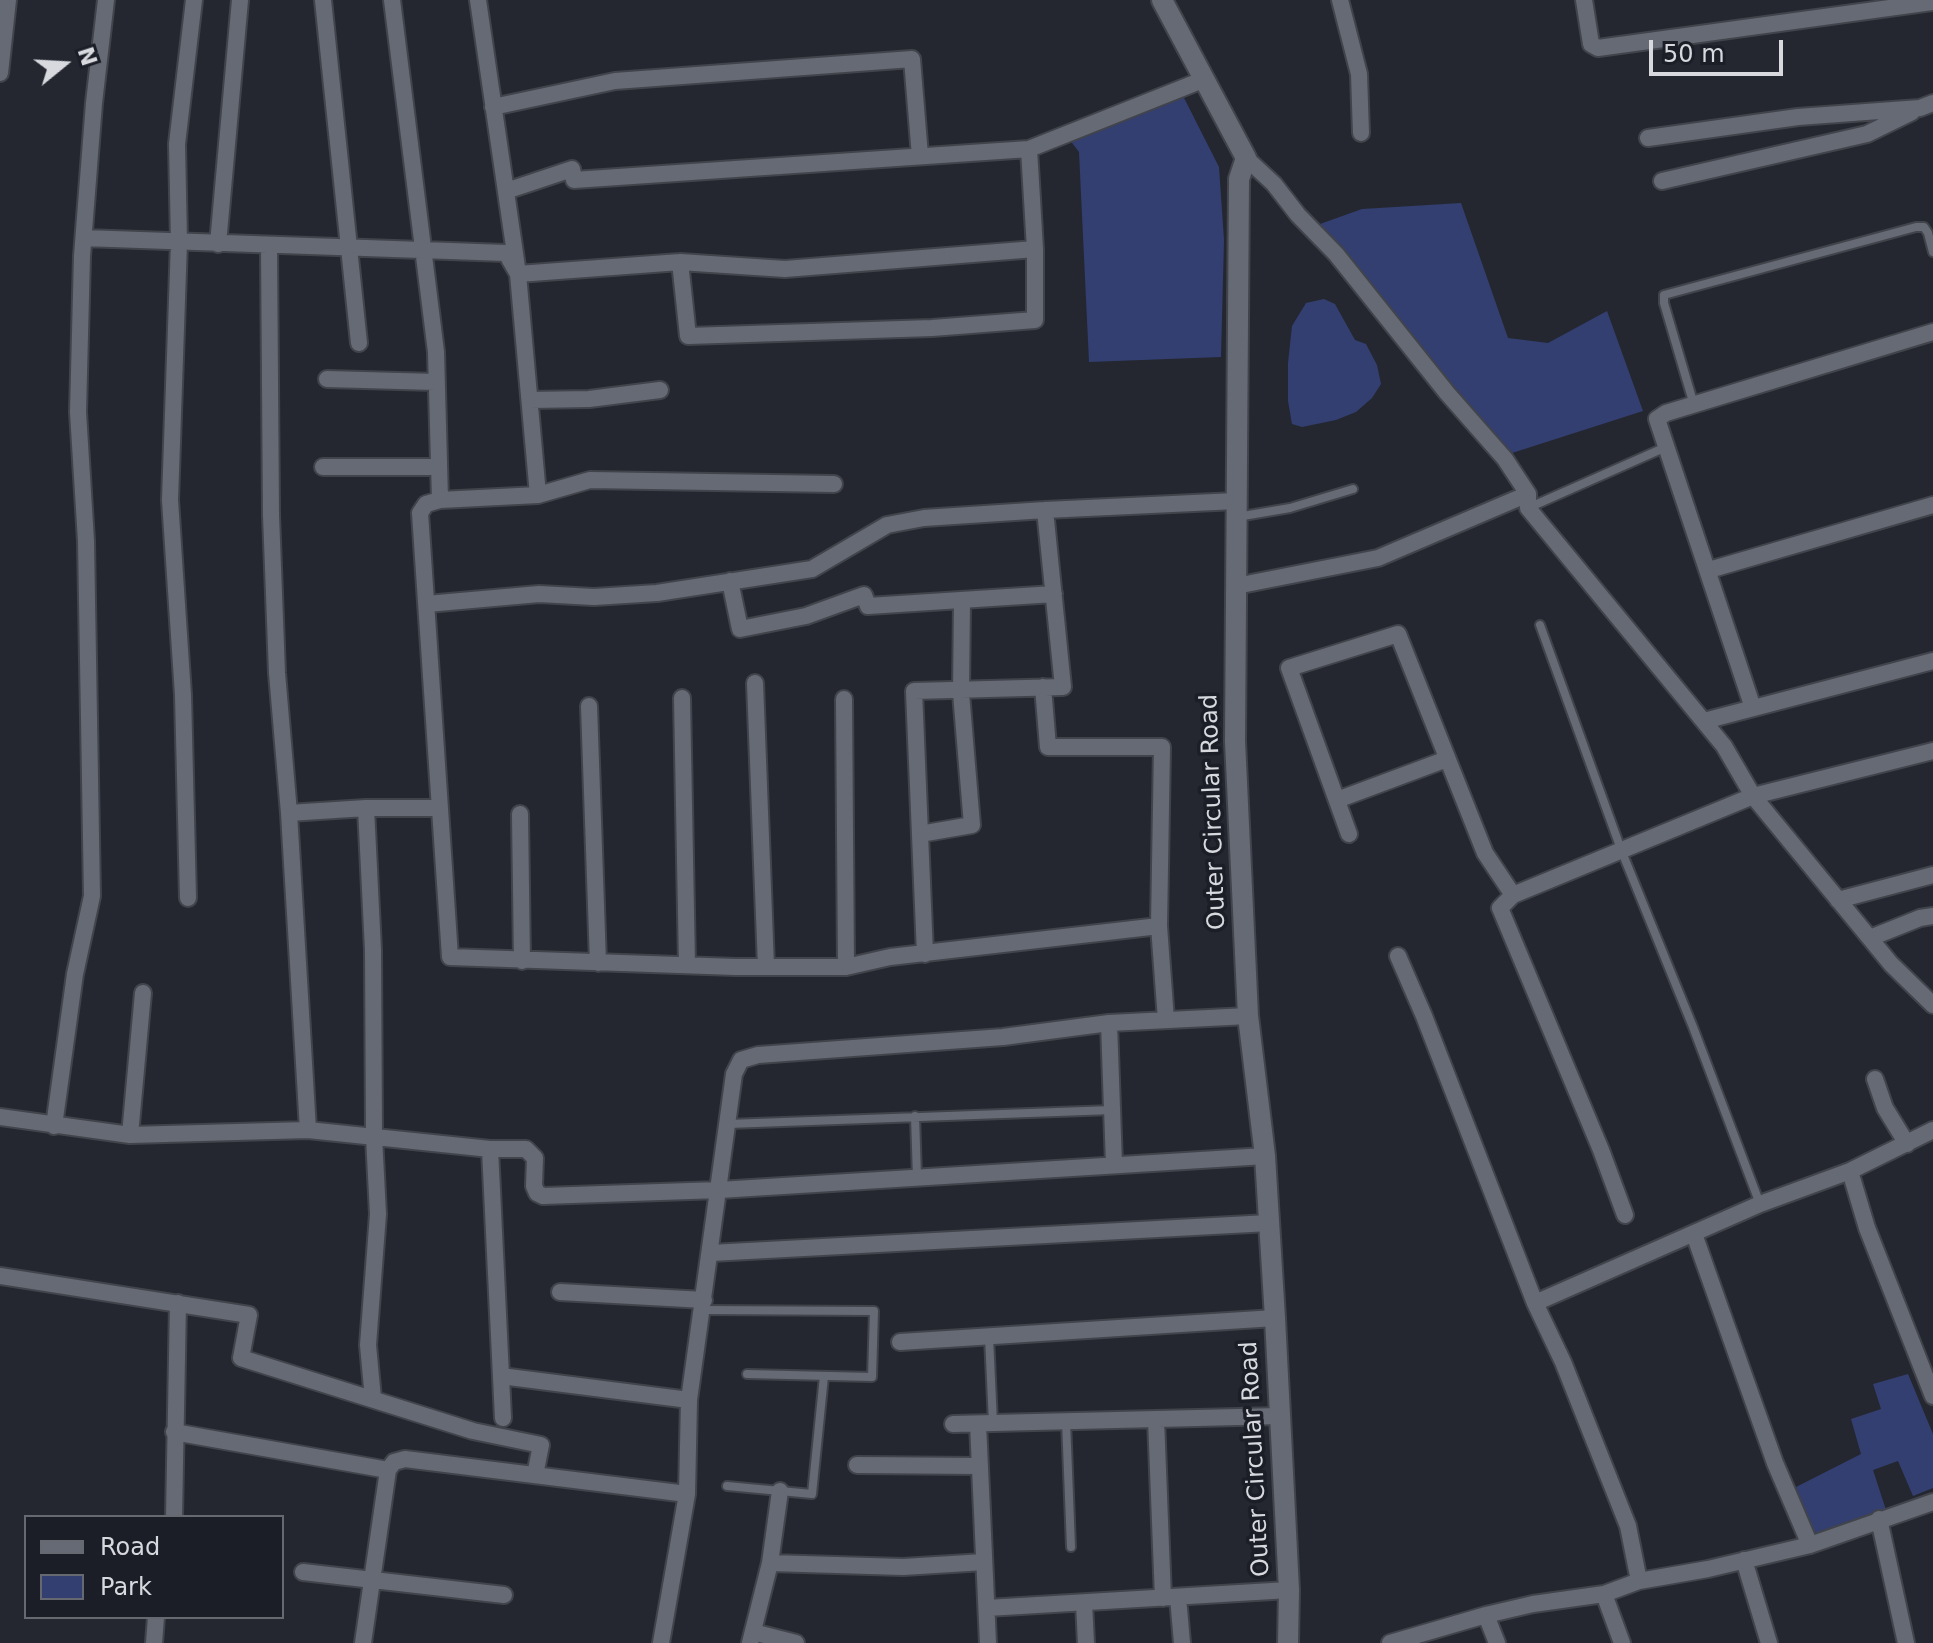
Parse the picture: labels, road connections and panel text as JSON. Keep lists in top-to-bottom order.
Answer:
{
  "streets": {
    "main road": ["Outer Circular Road"]
  },
  "legend": ["Road", "Park"],
  "scale_bar": "50 m",
  "north": "right"
}
